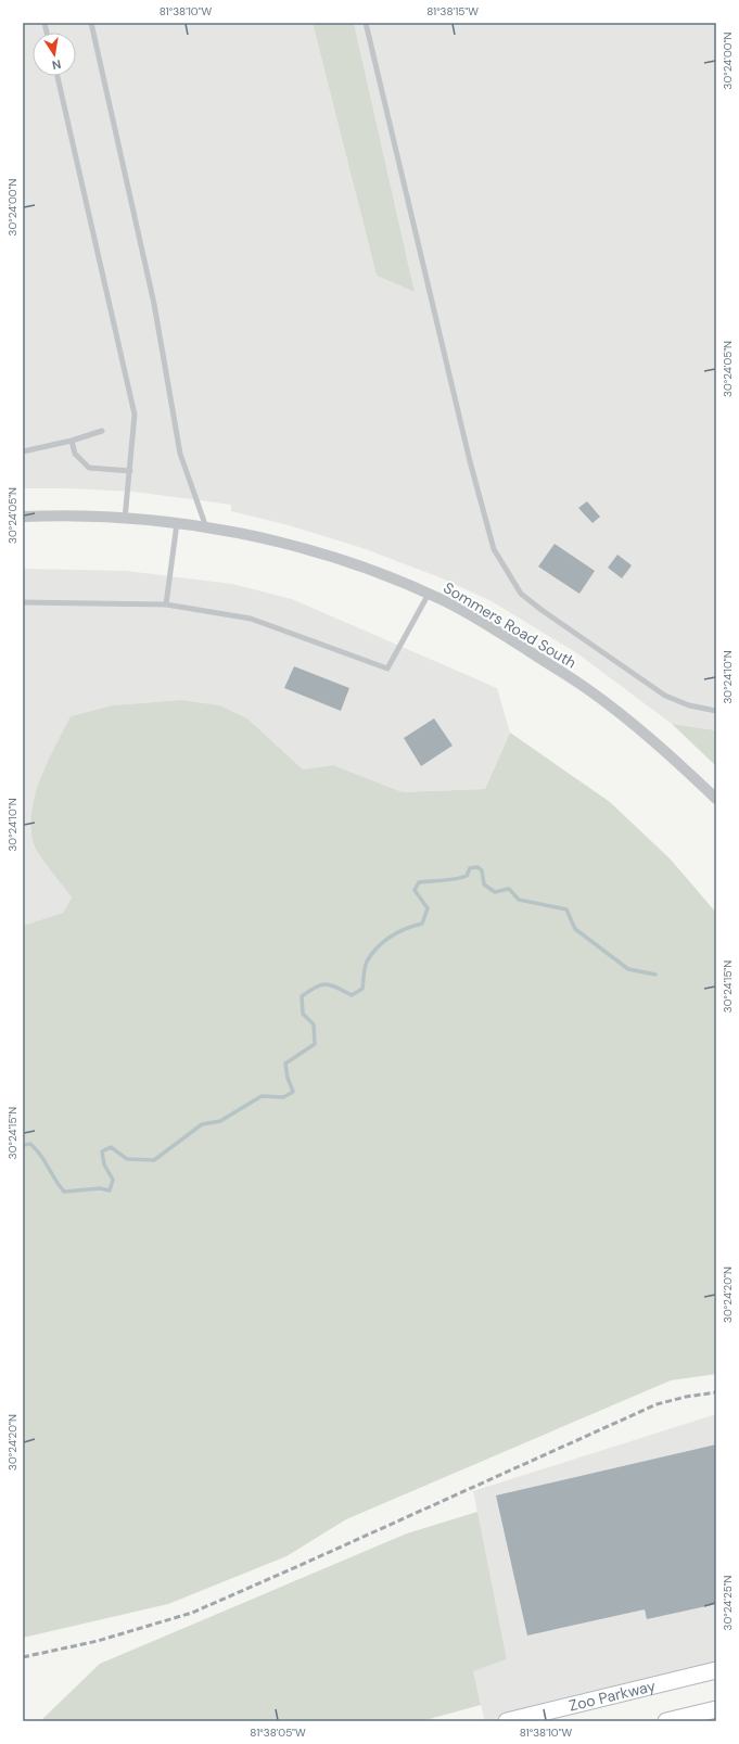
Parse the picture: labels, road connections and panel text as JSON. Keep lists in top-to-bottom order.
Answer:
{
  "streets": {
    "main road": ["Zoo Parkway"],
    "street": ["Sommers Road South"]
  },
  "north": "bottom",
  "coordinates": [
    "81°38'10\"W",
    "81°38'15\"W",
    "30°24'00\"N",
    "30°24'05\"N",
    "30°24'10\"N",
    "30°24'15\"N",
    "30°24'20\"N",
    "30°24'25\"N",
    "81°38'05\"W"
  ]
}
